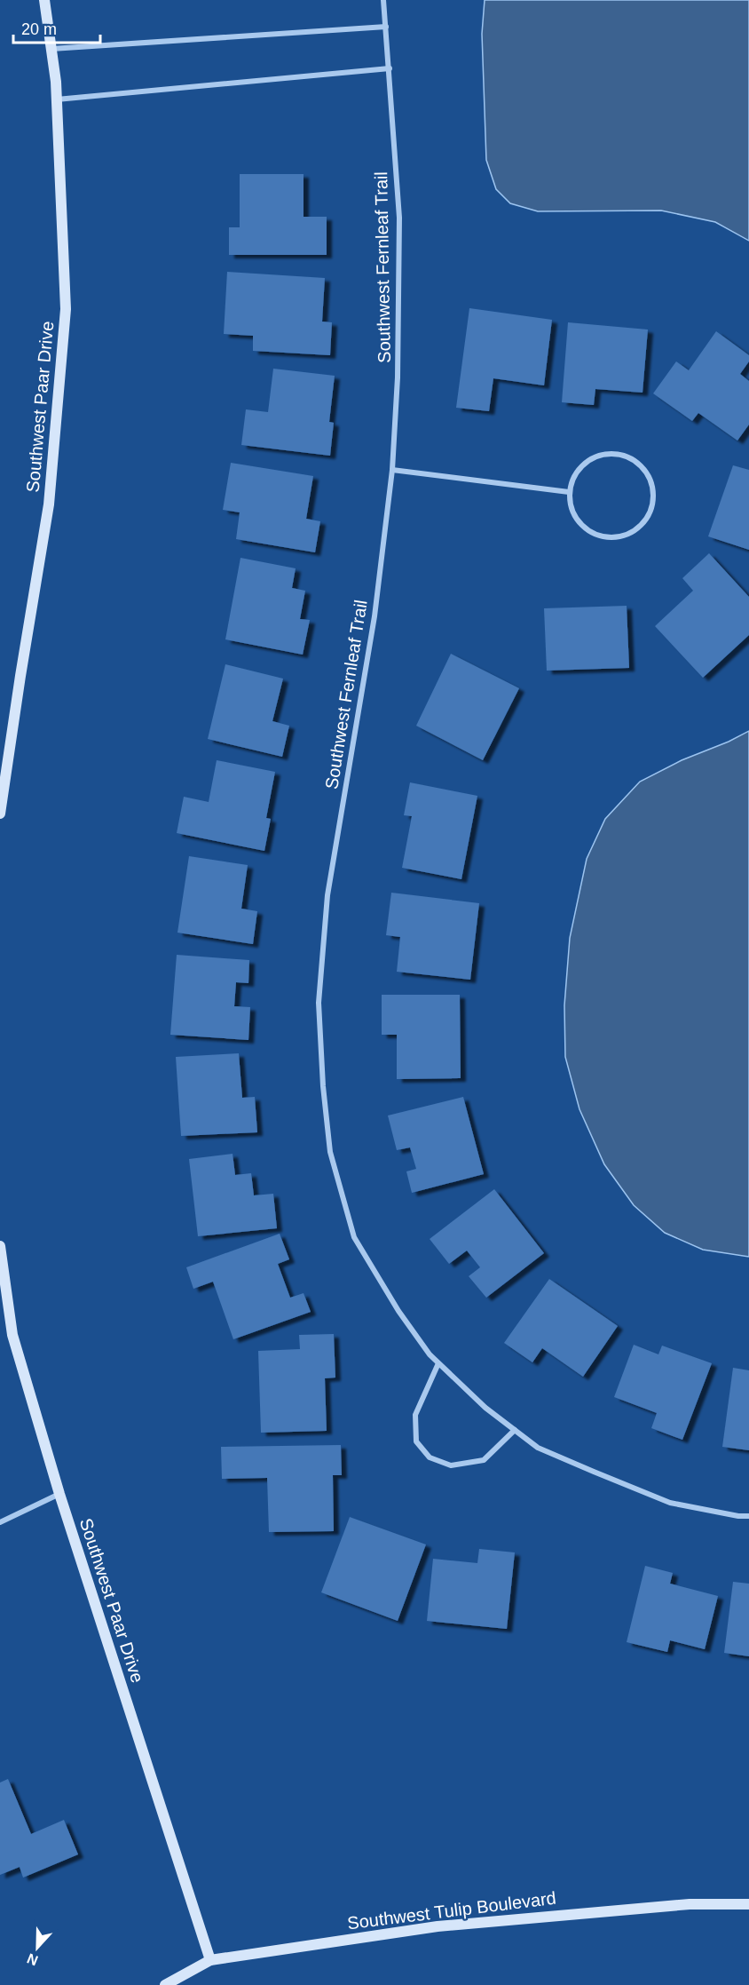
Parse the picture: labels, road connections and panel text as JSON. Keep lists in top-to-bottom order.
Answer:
{
  "streets": {
    "street": ["Southwest Fernleaf Trail", "Southwest Paar Drive", "Southwest Tulip Boulevard"]
  },
  "crossings": [
    ["Southwest Paar Drive", "Southwest Tulip Boulevard"]
  ],
  "scale_bar": "20 m",
  "north": "bottom"
}
